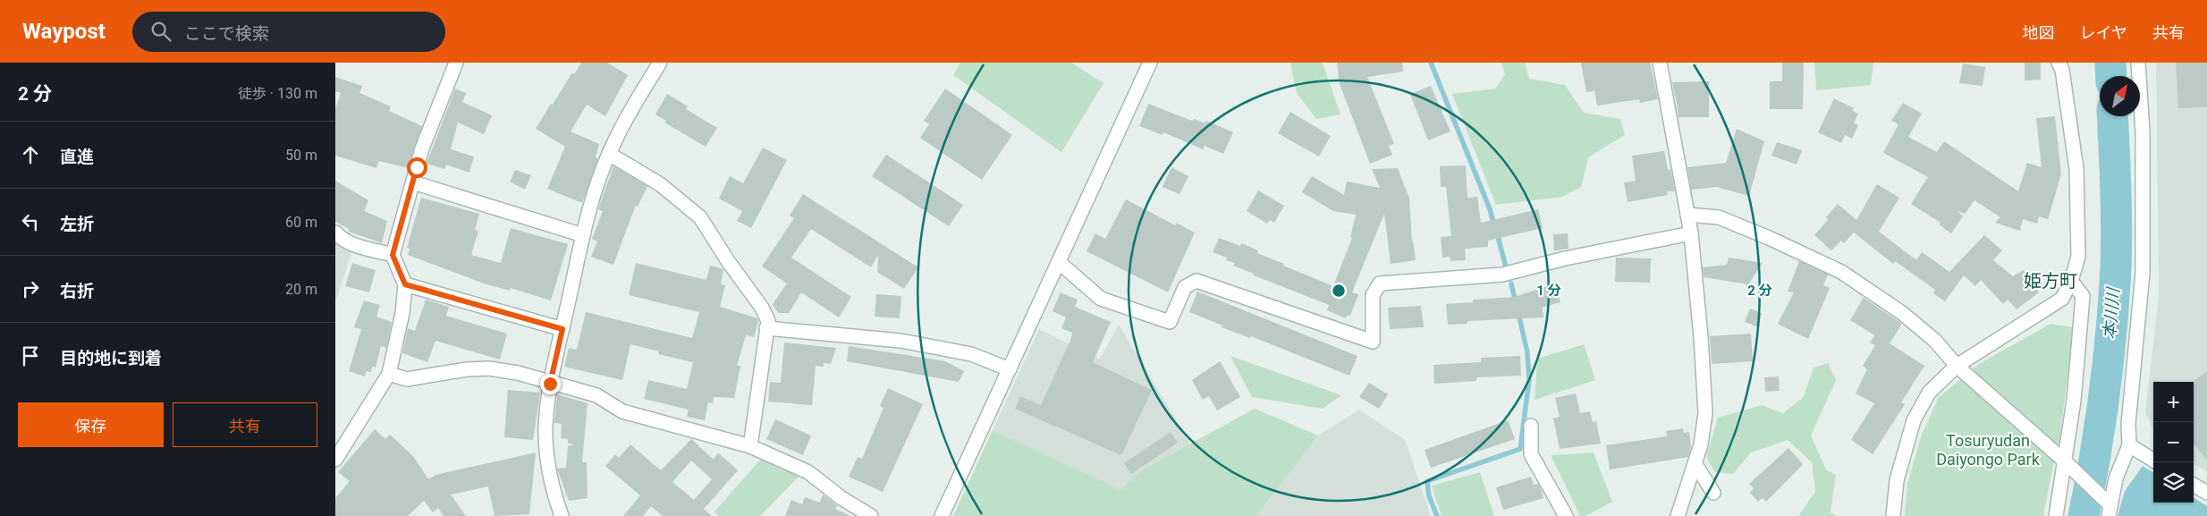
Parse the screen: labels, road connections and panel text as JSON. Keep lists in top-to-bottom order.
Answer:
{
  "districts": ["姫方町"],
  "water": ["本川川"],
  "parks": ["Tosuryudan Daiyongo Park"],
  "north": "top right",
  "page": {
    "header": "Waypost",
    "search": "ここで検索",
    "nav": ["地図", "レイヤ", "共有"],
    "heading": ["2 分", "徒歩 · 130 m"],
    "list": [
      ["直進", "50 m"],
      ["左折", "60 m"],
      ["右折", "20 m"],
      "目的地に到着"
    ],
    "map_buttons": ["+", "−"],
    "buttons": ["保存", "共有"]
  },
  "rings": ["1 分", "2 分"]
}
